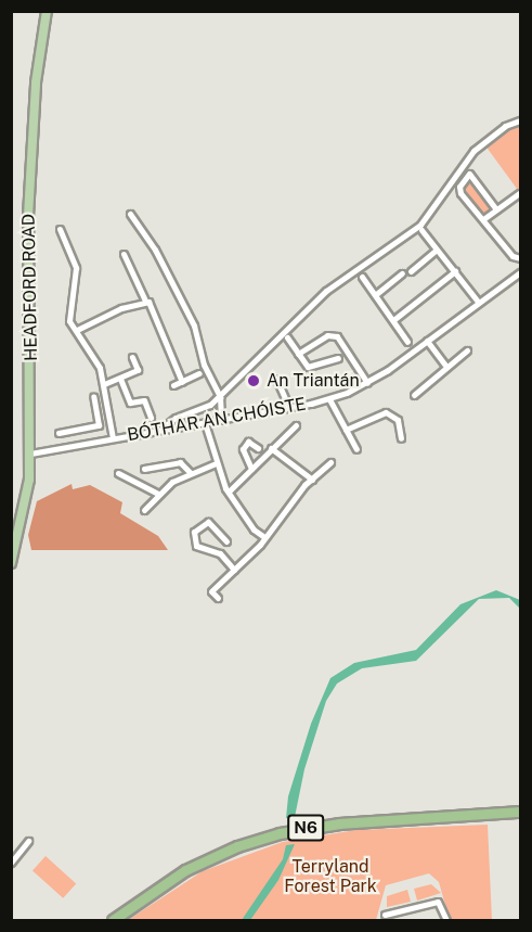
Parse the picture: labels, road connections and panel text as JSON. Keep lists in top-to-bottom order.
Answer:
{
  "streets": {
    "highway": ["N6"],
    "main road": ["HEADFORD ROAD"],
    "street": ["BÓTHAR AN CHÓISTE"]
  },
  "crossings": [
    ["HEADFORD ROAD", "BÓTHAR AN CHÓISTE"]
  ],
  "parks": ["Terryland Forest Park"],
  "places": ["An Triantán"]
}
